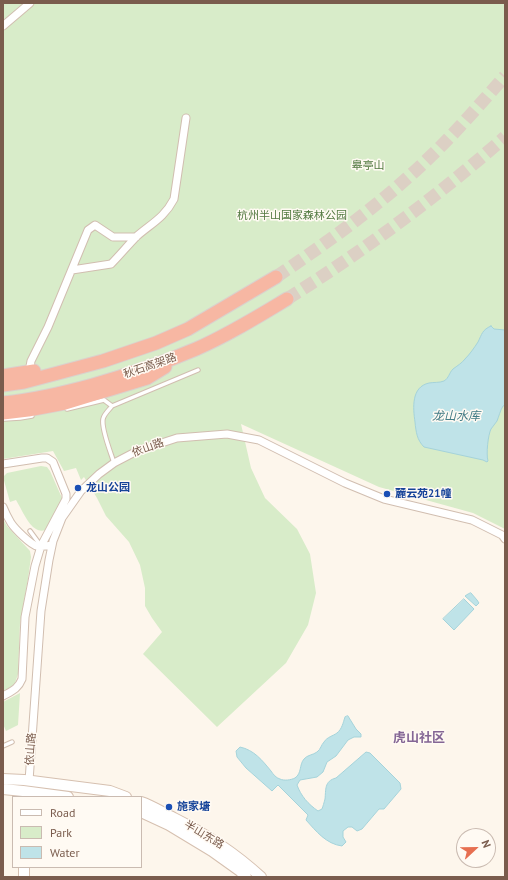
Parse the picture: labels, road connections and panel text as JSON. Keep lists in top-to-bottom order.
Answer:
{
  "streets": {
    "highway": ["秋石高架路"],
    "main road": ["半山东路"],
    "street": ["依山路"]
  },
  "districts": ["虎山社区"],
  "water": ["龙山水库"],
  "parks": ["皋亭山", "杭州半山国家森林公园"],
  "places": ["龙山公园", "麓云苑21幢", "施家塘"],
  "legend": ["Road", "Park", "Water"],
  "north": "right"
}
